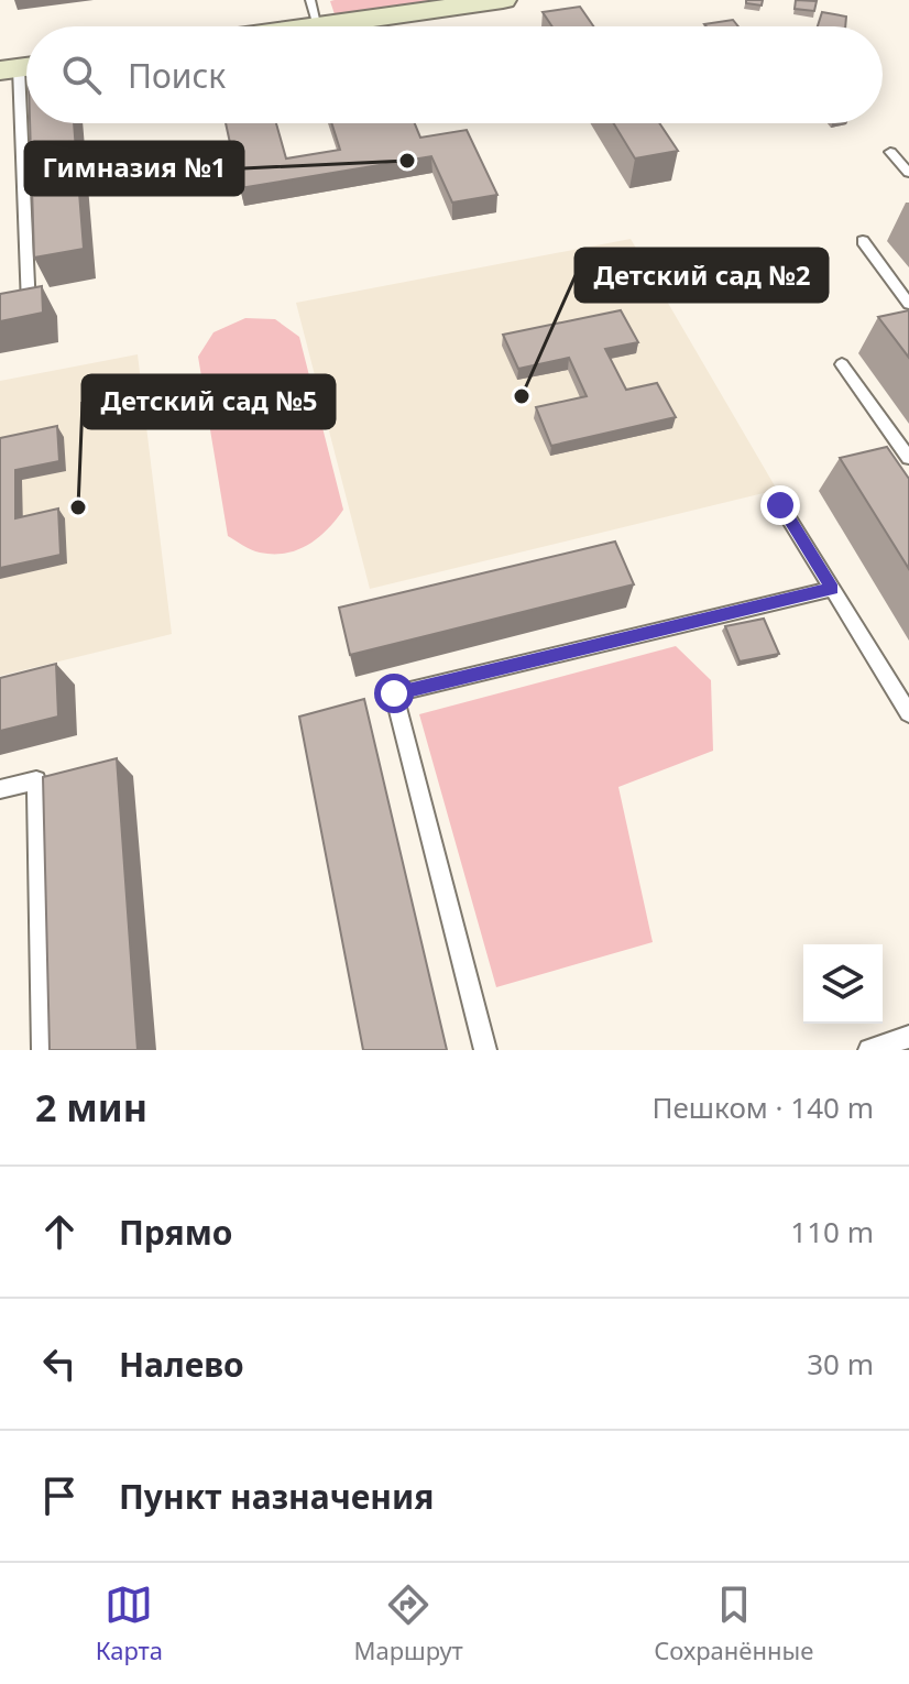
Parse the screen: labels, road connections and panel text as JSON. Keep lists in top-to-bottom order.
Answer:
{
  "places": ["Гимназия №1", "Детский сад №2", "Детский сад №5"],
  "page": {
    "search": "Поиск",
    "heading": ["2 мин", "Пешком · 140 m"],
    "list": [
      ["Прямо", "110 m"],
      ["Налево", "30 m"],
      "Пункт назначения"
    ],
    "nav": ["Карта", "Маршрут", "Сохранённые"]
  }
}
